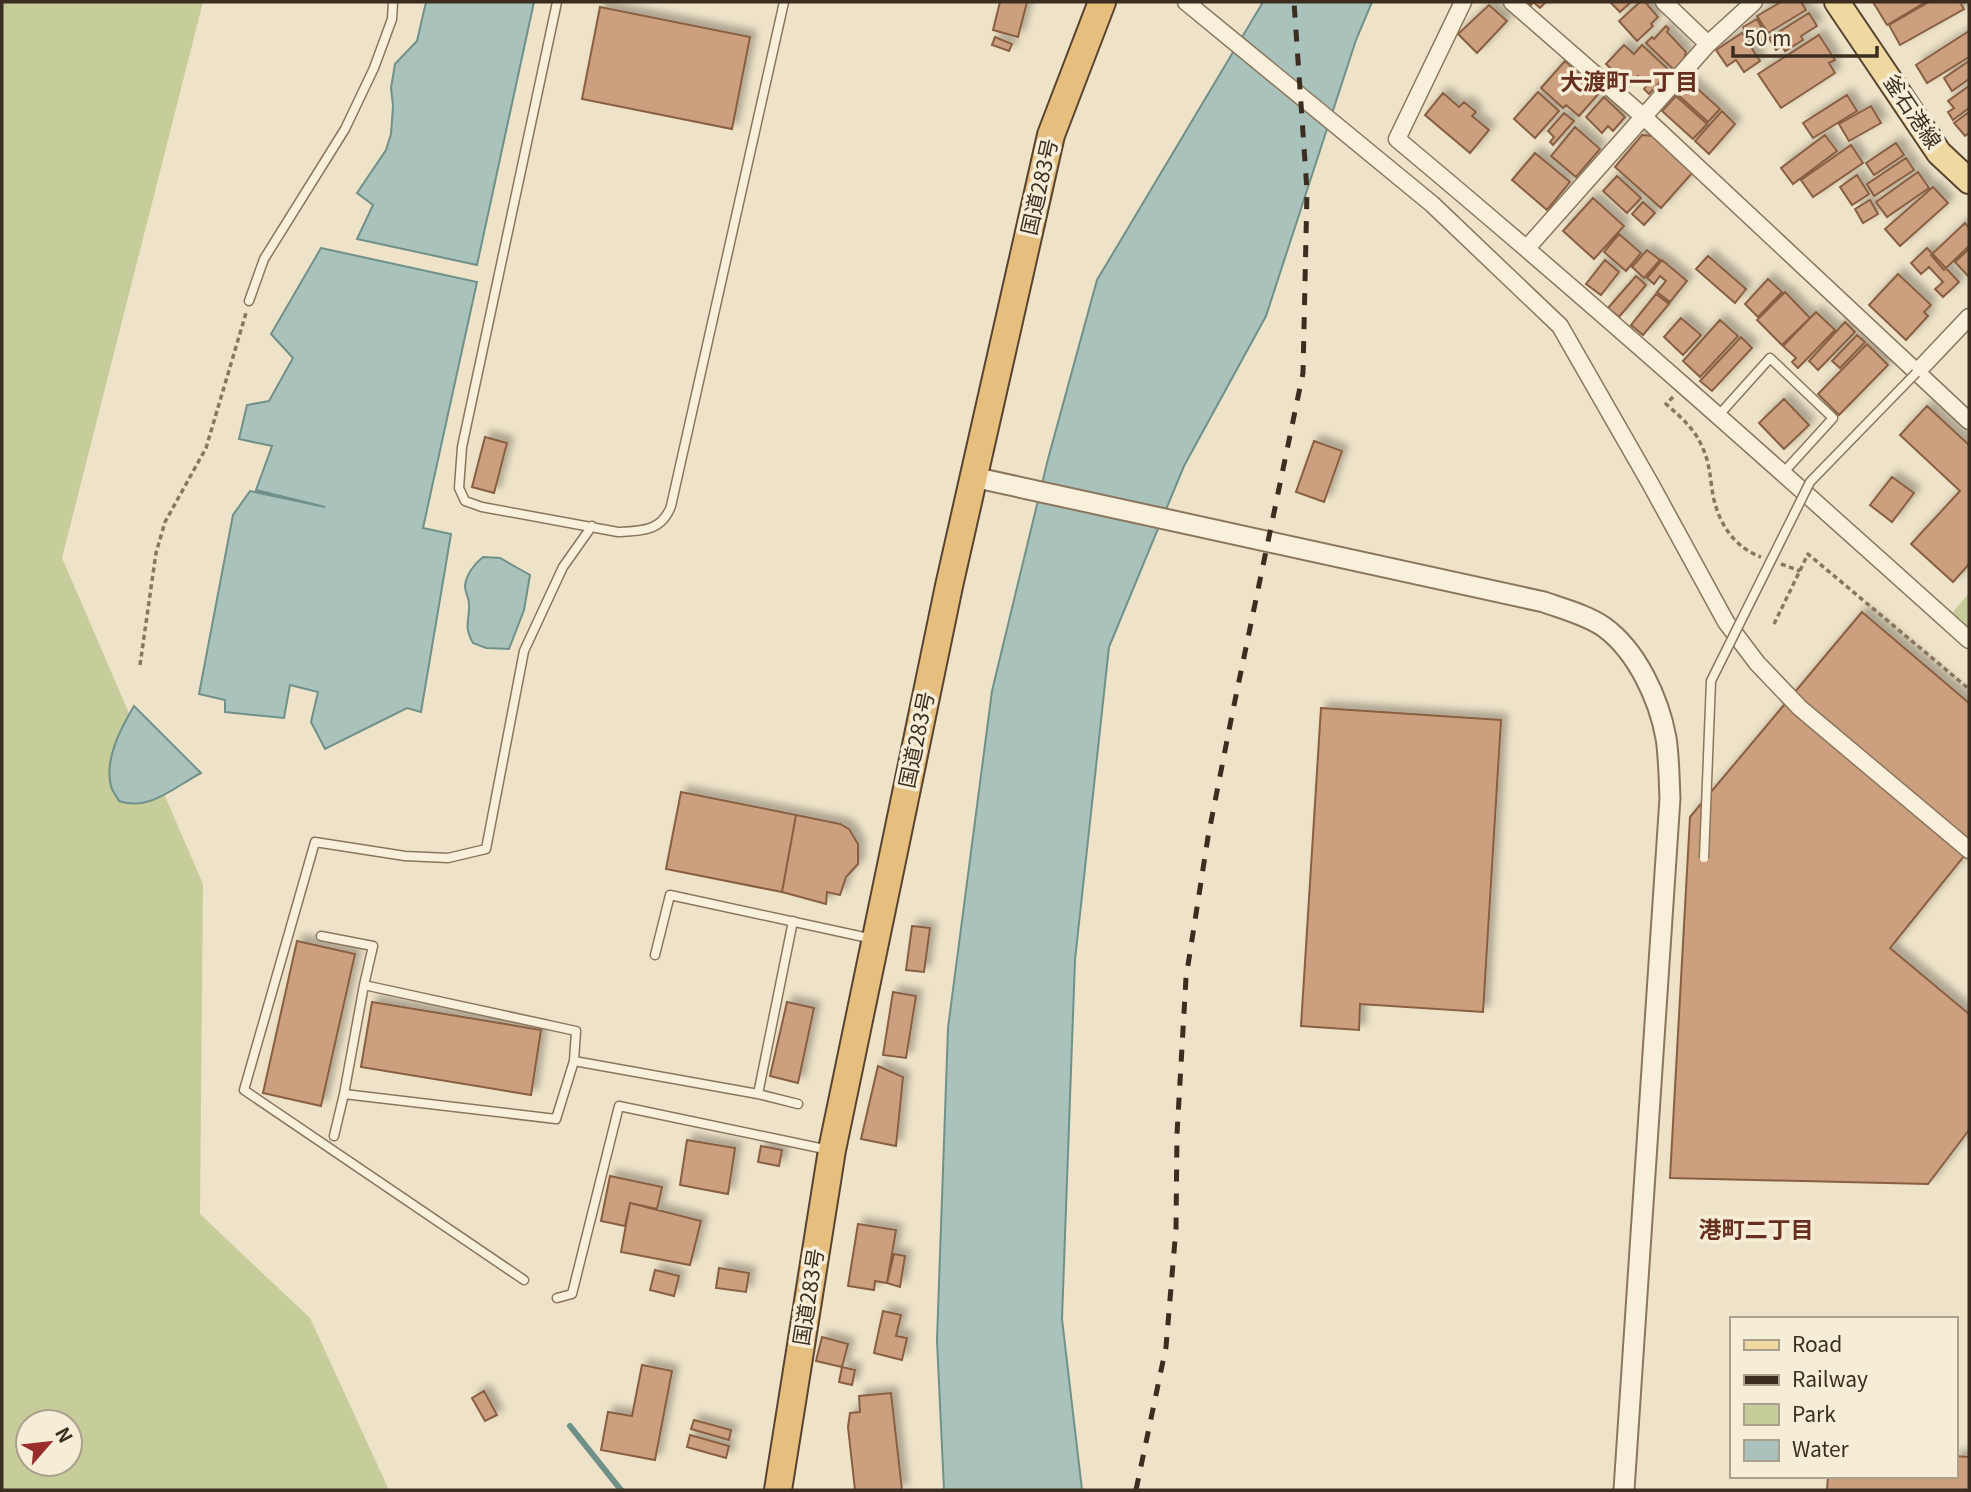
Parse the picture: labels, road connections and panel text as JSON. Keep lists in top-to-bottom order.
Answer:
{
  "streets": {
    "highway": ["国道283号"],
    "main road": ["釜石港線"]
  },
  "districts": ["大渡町一丁目", "港町二丁目"],
  "legend": [
    "Road",
    "Railway",
    "Park",
    "Water"
  ],
  "scale_bar": "50 m",
  "north": "top right"
}
